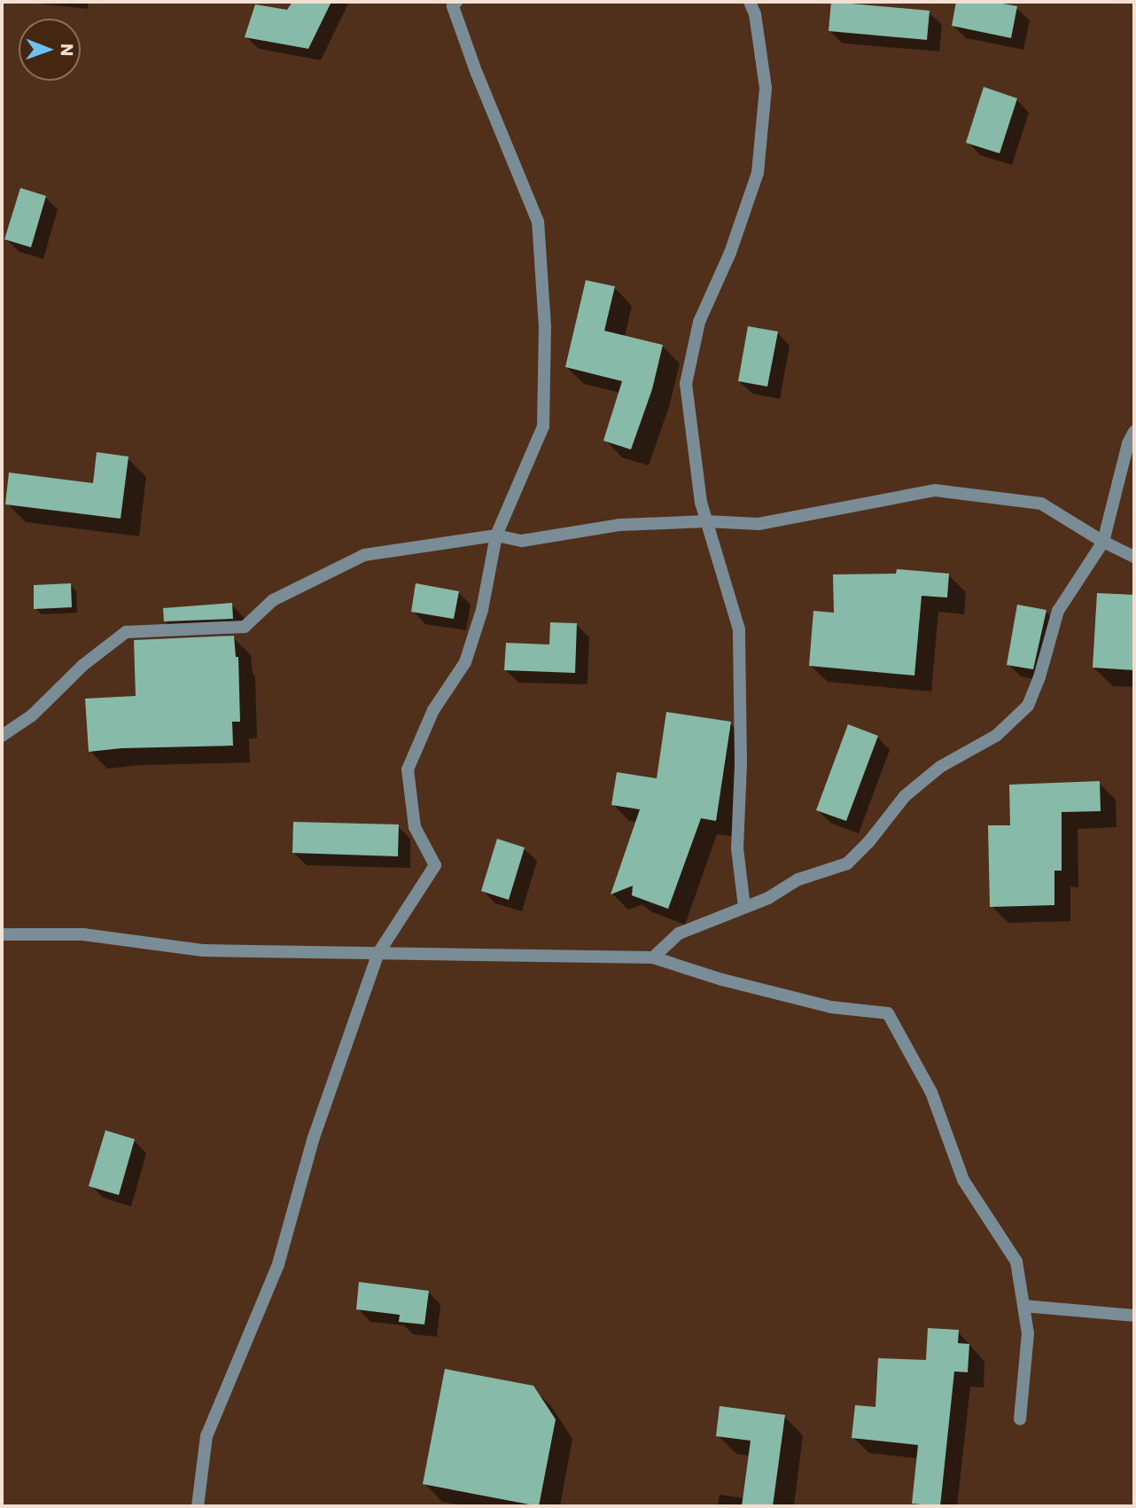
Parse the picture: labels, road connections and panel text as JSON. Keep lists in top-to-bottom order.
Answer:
{
  "north": "right"
}
